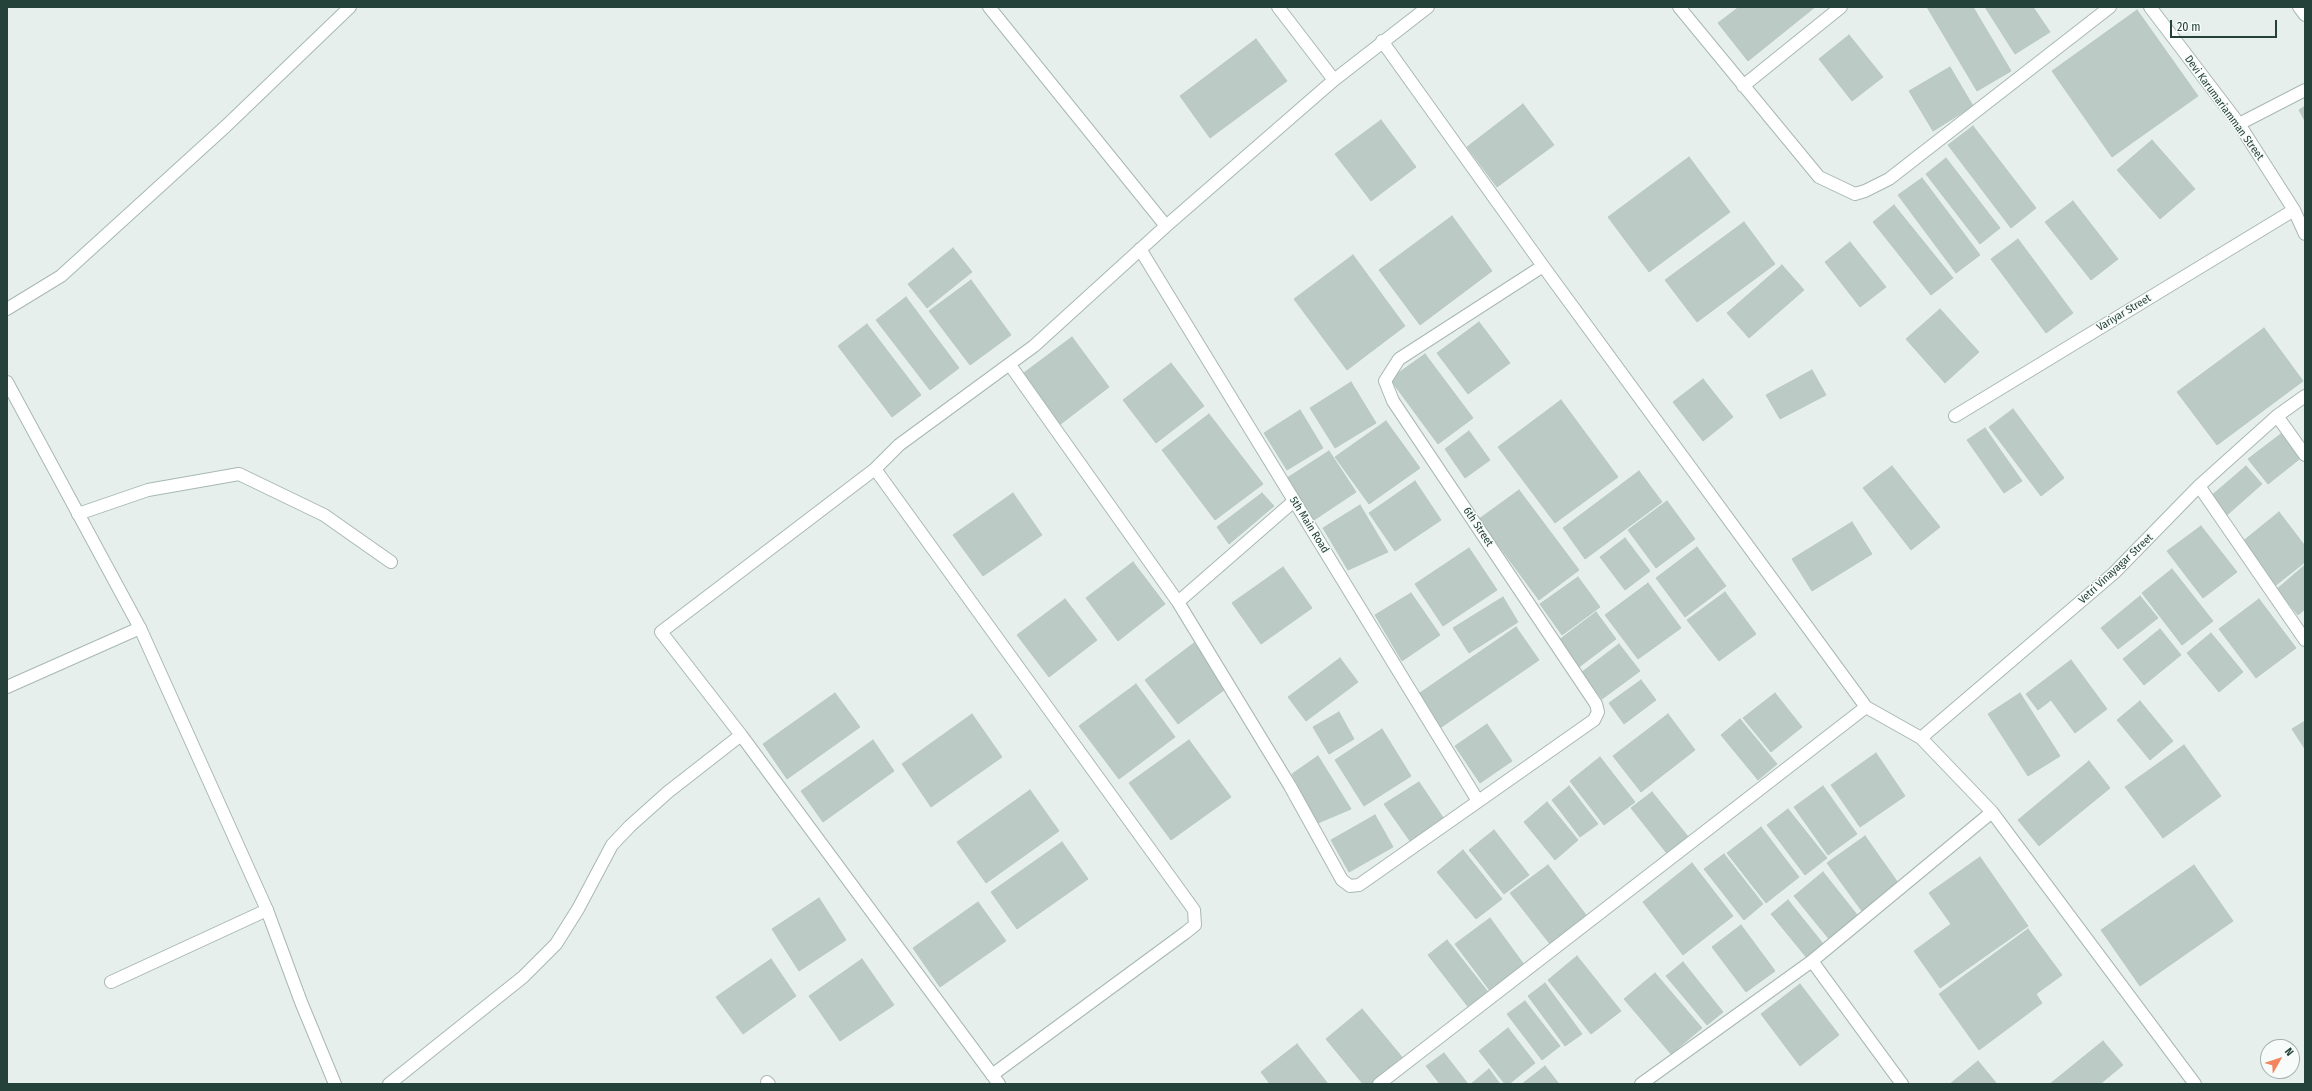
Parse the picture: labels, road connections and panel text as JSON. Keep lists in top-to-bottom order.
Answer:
{
  "streets": {
    "street": [
      "Devi Karumariamman Street",
      "Variyar Street",
      "5th Main Road",
      "6th Street",
      "Vetri Vinayagar Street"
    ]
  },
  "crossings": [
    ["Devi Karumariamman Street", "Variyar Street"],
    ["5th Main Road", "6th Street"]
  ],
  "scale_bar": "20 m",
  "north": "top right"
}
